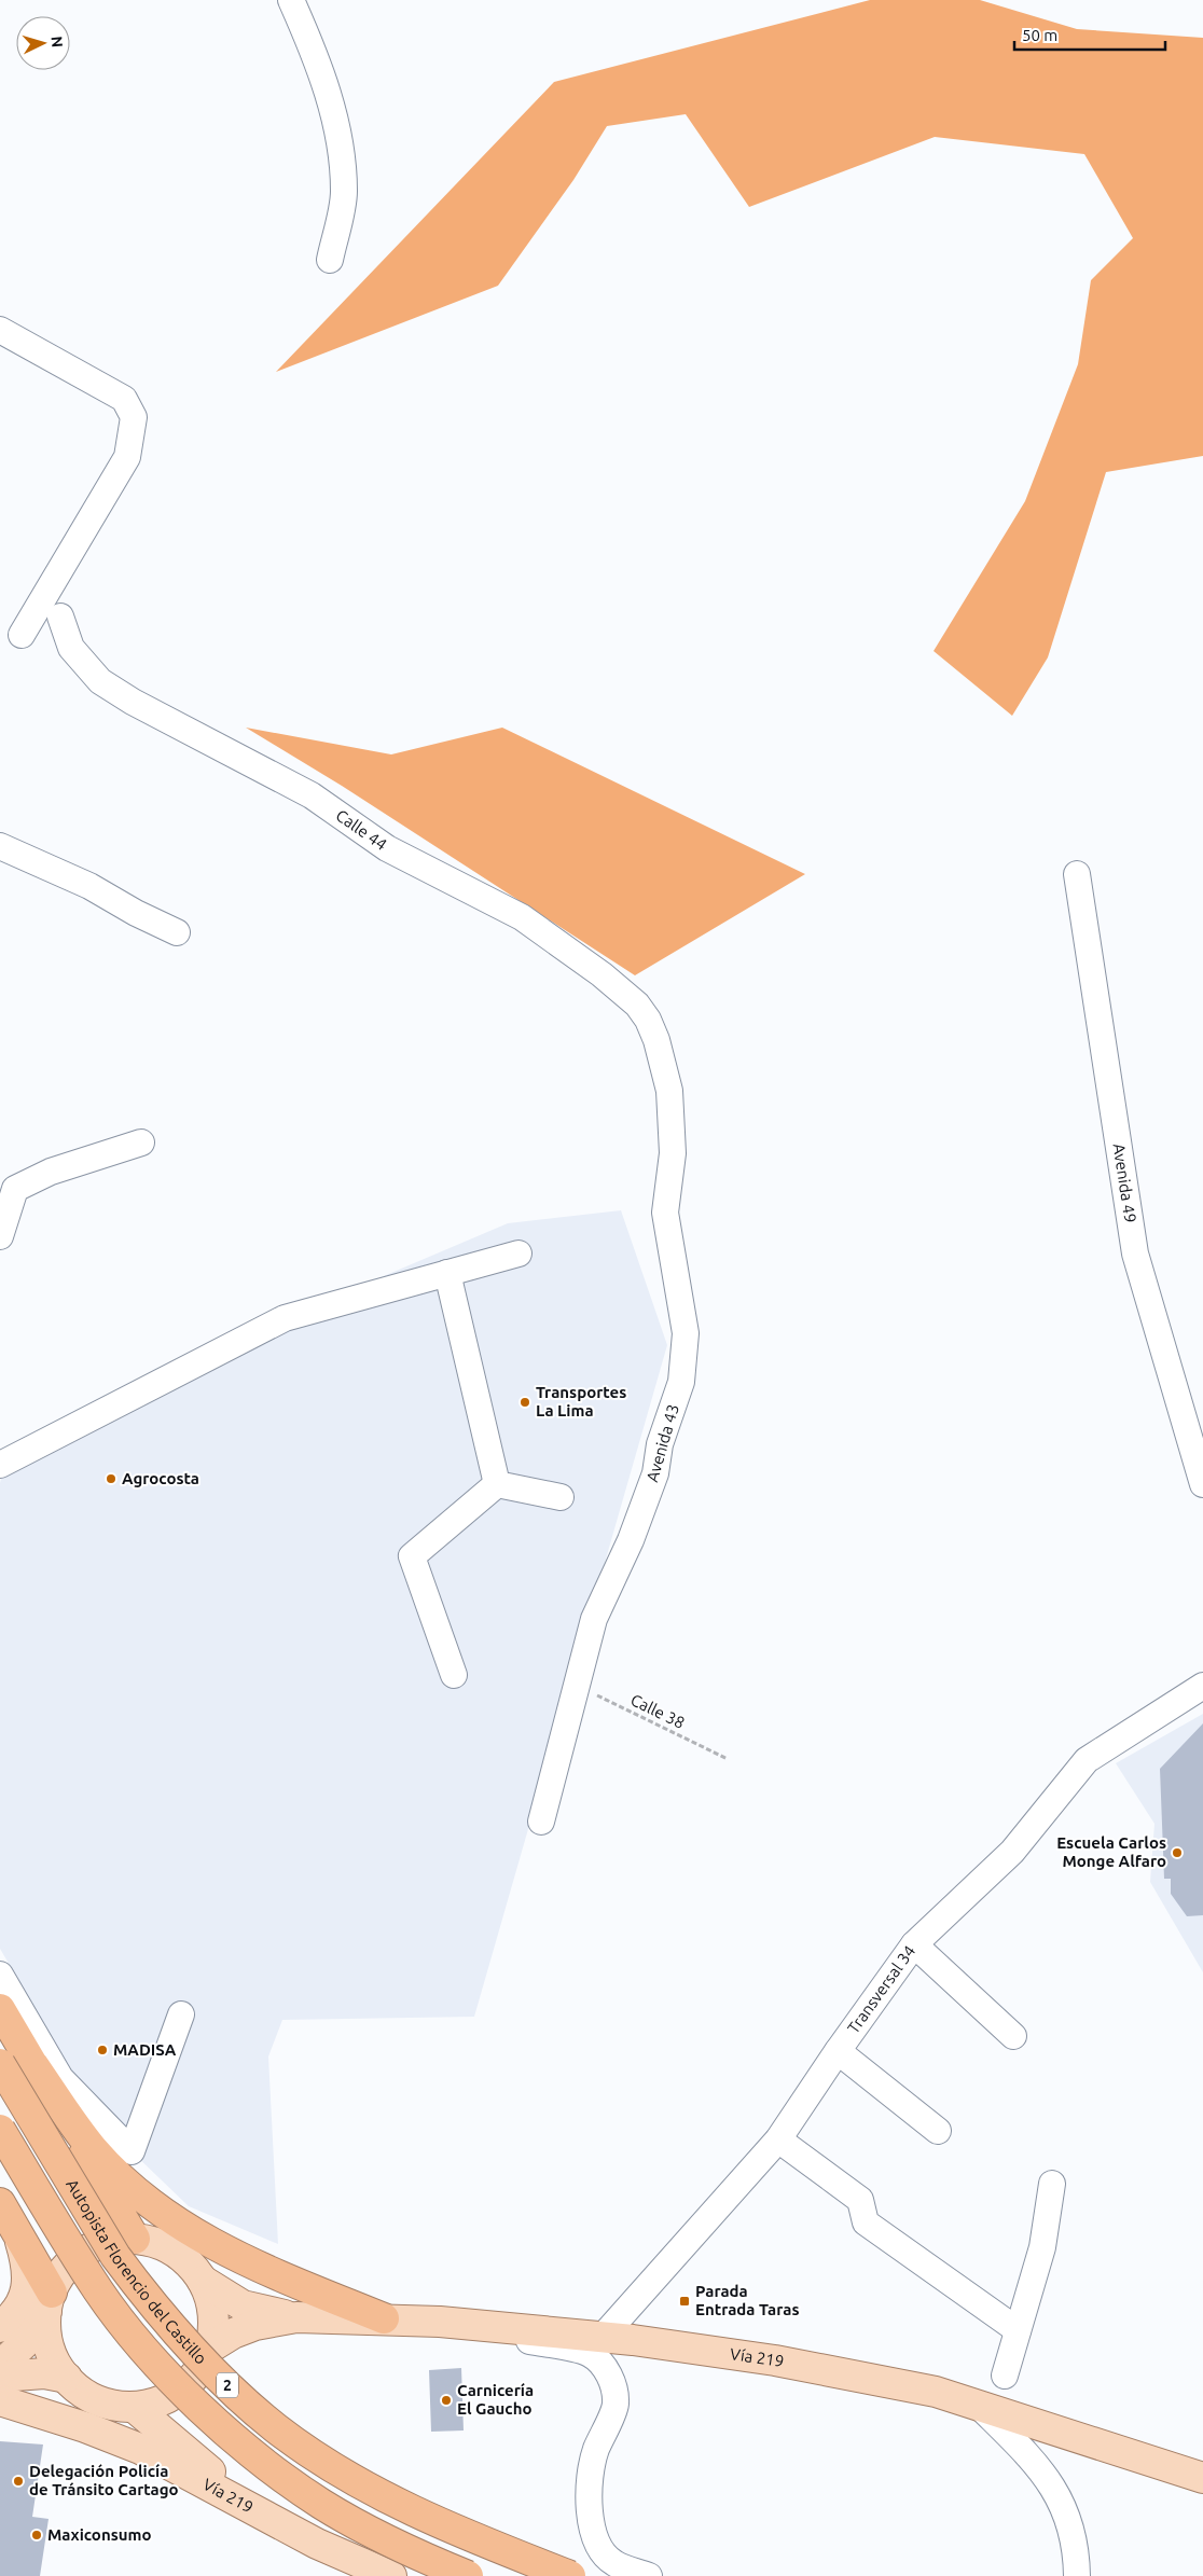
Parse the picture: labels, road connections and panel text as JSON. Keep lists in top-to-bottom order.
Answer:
{
  "streets": {
    "highway": ["Autopista Florencio del Castillo", "2"],
    "main road": ["Vía 219"],
    "street": [
      "Calle 44",
      "Avenida 49",
      "Avenida 43",
      "Transversal 34"
    ],
    "path": ["Calle 38"]
  },
  "crossings": [
    ["Calle 44", "Avenida 43"],
    ["Avenida 43", "Calle 38"],
    ["Transversal 34", "Vía 219"]
  ],
  "places": {
    "other": [
      "Transportes La Lima",
      "Agrocosta",
      "Escuela Carlos Monge Alfaro",
      "MADISA",
      "Carnicería El Gaucho",
      "Delegación Policía de Tránsito Cartago",
      "Maxiconsumo"
    ],
    "transit": ["Parada Entrada Taras"]
  },
  "scale_bar": "50 m",
  "north": "right"
}
